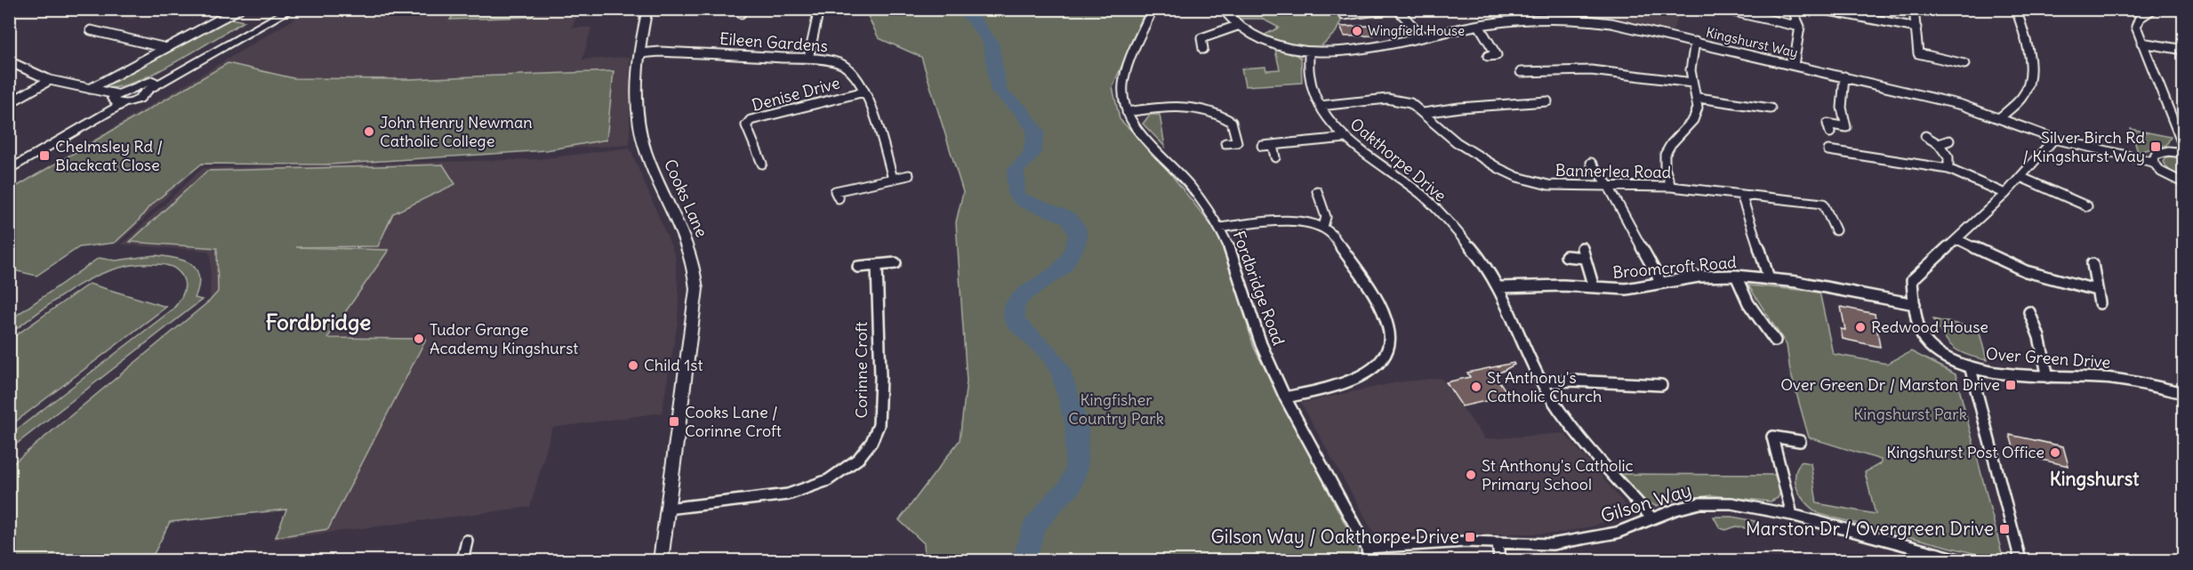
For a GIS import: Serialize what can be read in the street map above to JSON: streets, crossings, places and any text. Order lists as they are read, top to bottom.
{
  "streets": {
    "street": [
      "Eileen Gardens",
      "Kingshurst Way",
      "Denise Drive",
      "Oakthorpe Drive",
      "Bannerlea Road",
      "Cooks Lane",
      "Broomcroft Road",
      "Fordbridge Road",
      "Over Green Drive",
      "Corinne Croft",
      "Gilson Way"
    ]
  },
  "crossings": [
    ["Eileen Gardens", "Denise Drive"],
    ["Eileen Gardens", "Cooks Lane"],
    ["Kingshurst Way", "Oakthorpe Drive"],
    ["Kingshurst Way", "Over Green Drive"],
    ["Oakthorpe Drive", "Bannerlea Road"],
    ["Oakthorpe Drive", "Broomcroft Road"],
    ["Oakthorpe Drive", "Gilson Way"],
    ["Cooks Lane", "Corinne Croft"],
    ["Broomcroft Road", "Over Green Drive"],
    ["Fordbridge Road", "Gilson Way"]
  ],
  "districts": ["Fordbridge", "Kingshurst"],
  "parks": ["Kingfisher Country Park", "Kingshurst Park"],
  "places": {
    "other": [
      "Wingfield House",
      "John Henry Newman Catholic College",
      "Redwood House",
      "Tudor Grange Academy Kingshurst",
      "Child 1st",
      "St Anthony's Catholic Church",
      "Kingshurst Post Office",
      "St Anthony's Catholic Primary School"
    ],
    "transit": [
      "Silver Birch Rd / Kingshurst Way",
      "Chelmsley Rd / Blackcat Close",
      "Over Green Dr / Marston Drive",
      "Cooks Lane / Corinne Croft",
      "Marston Dr / Overgreen Drive",
      "Gilson Way / Oakthorpe Drive"
    ]
  }
}
